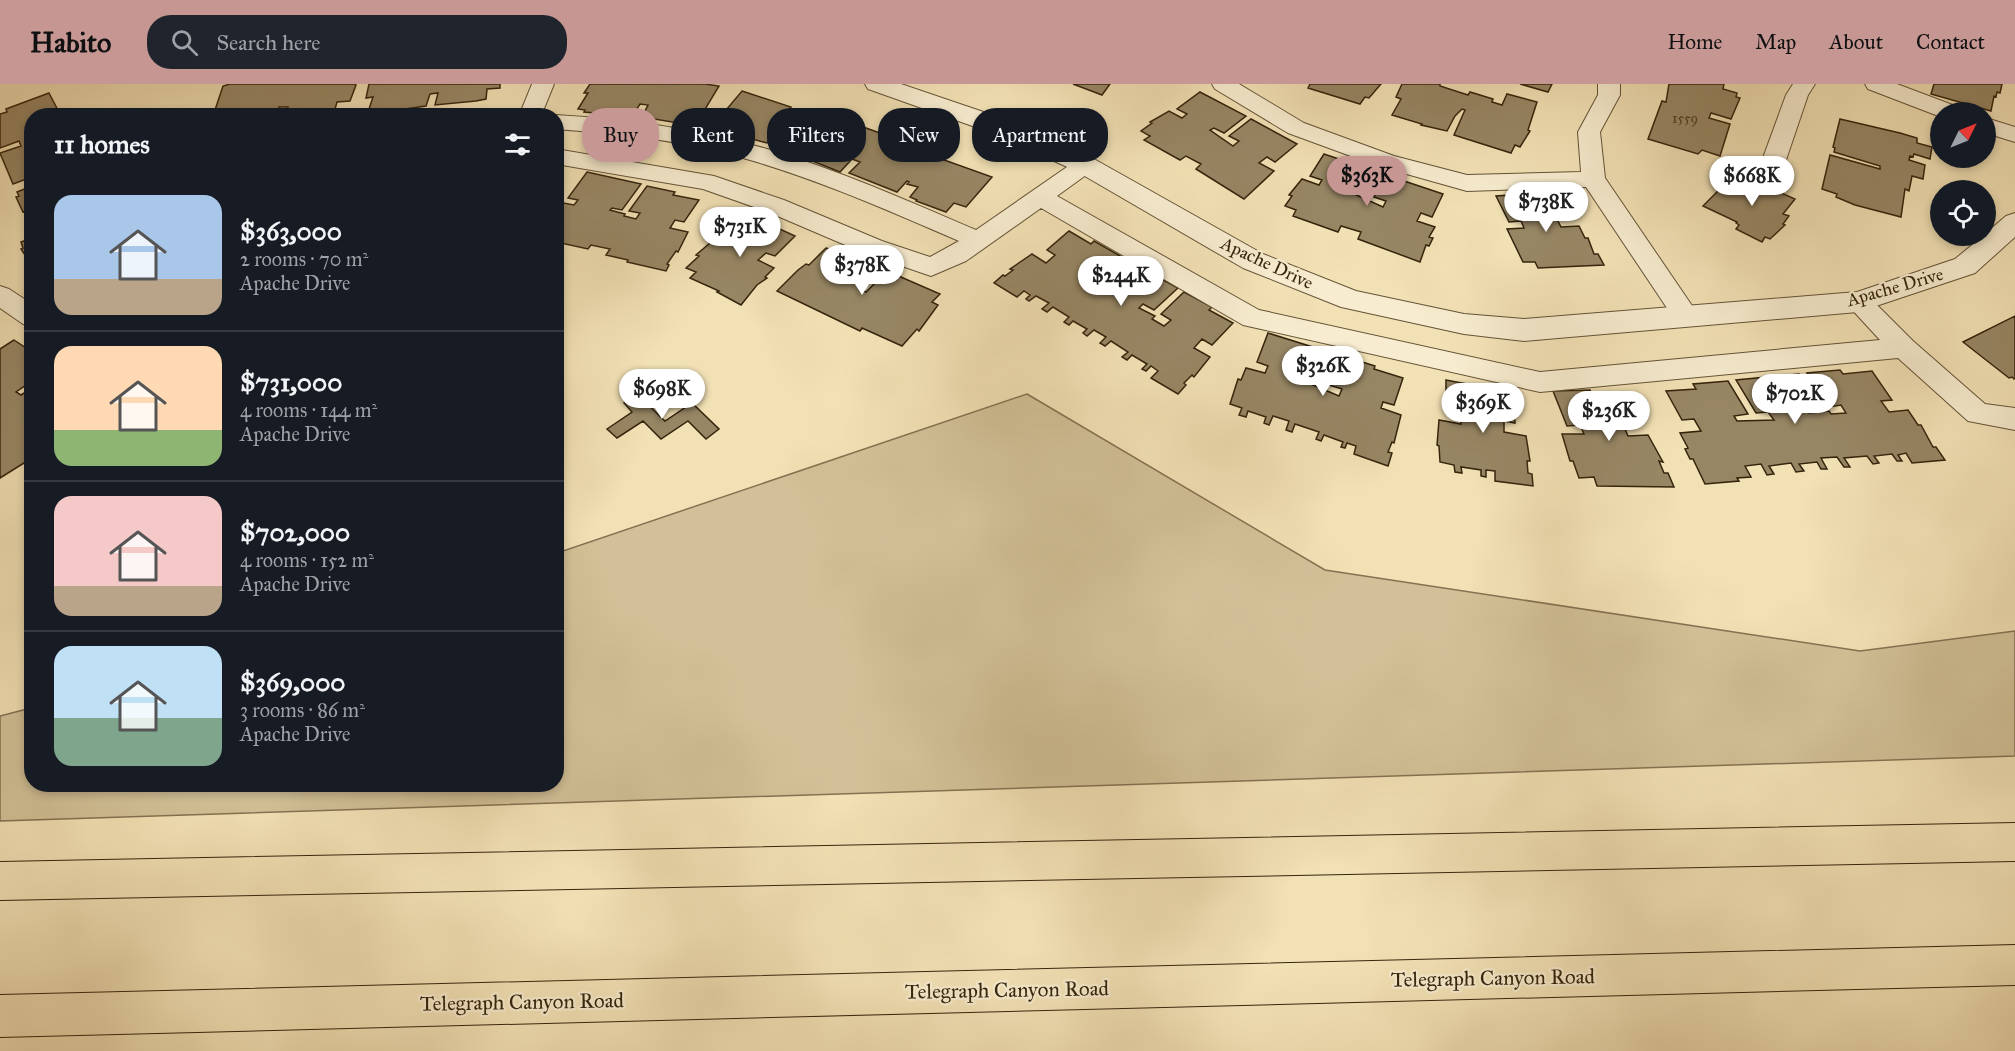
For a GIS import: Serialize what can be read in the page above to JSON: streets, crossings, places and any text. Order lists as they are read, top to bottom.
{
  "streets": {
    "main road": ["Telegraph Canyon Road"],
    "street": ["Apache Drive"]
  },
  "house_numbers": ["1559"],
  "north": "top right",
  "page": {
    "header": "Habito",
    "search": "Search here",
    "nav": [
      "Home",
      "Map",
      "About",
      "Contact"
    ],
    "chip": [
      "Buy",
      "Rent",
      "Filters",
      "New",
      "Apartment"
    ],
    "heading": "11 homes",
    "price": [
      "$363K",
      "$668K",
      "$738K",
      "$731K",
      "$378K",
      "$244K",
      "$326K",
      "$698K",
      "$702K",
      "$369K",
      "$236K"
    ],
    "list": [
      {
        "name": "$363,000",
        "note": "2 rooms · 70 m² · Apache Drive"
      },
      {
        "name": "$731,000",
        "note": "4 rooms · 144 m² · Apache Drive"
      },
      {
        "name": "$702,000",
        "note": "4 rooms · 152 m² · Apache Drive"
      },
      {
        "name": "$369,000",
        "note": "3 rooms · 86 m² · Apache Drive"
      }
    ]
  }
}
